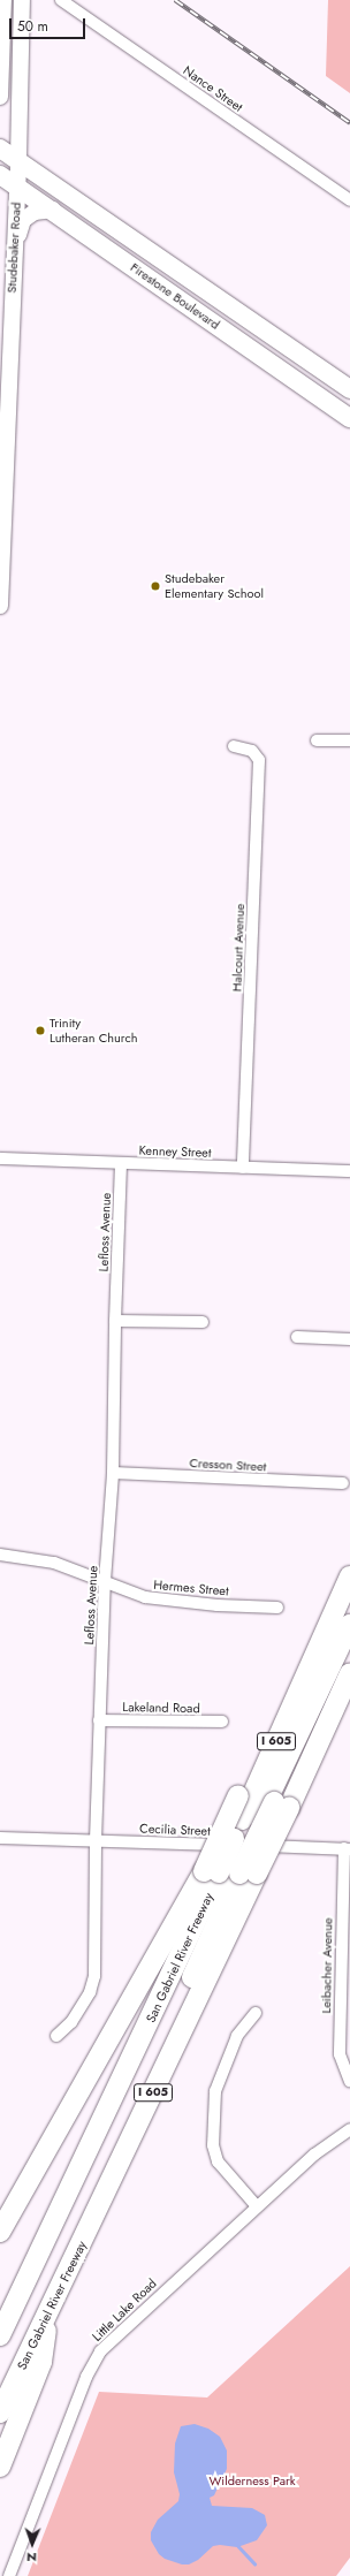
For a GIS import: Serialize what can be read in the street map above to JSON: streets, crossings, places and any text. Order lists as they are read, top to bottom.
{
  "streets": {
    "highway": ["I 605", "San Gabriel River Freeway"],
    "main road": ["Studebaker Road", "Firestone Boulevard"],
    "street": [
      "Nance Street",
      "Halcourt Avenue",
      "Kenney Street",
      "Lefloss Avenue",
      "Cresson Street",
      "Hermes Street",
      "Lakeland Road",
      "Cecilia Street",
      "Leibacher Avenue",
      "Little Lake Road"
    ]
  },
  "crossings": [
    ["Studebaker Road", "Firestone Boulevard"],
    ["Halcourt Avenue", "Kenney Street"],
    ["Kenney Street", "Lefloss Avenue"],
    ["Lefloss Avenue", "Cresson Street"],
    ["Lefloss Avenue", "Hermes Street"],
    ["Lefloss Avenue", "Lakeland Road"],
    ["Lefloss Avenue", "Cecilia Street"],
    ["Cecilia Street", "Leibacher Avenue"]
  ],
  "parks": ["Wilderness Park"],
  "places": ["Studebaker Elementary School", "Trinity Lutheran Church"],
  "scale_bar": "50 m",
  "north": "bottom"
}
